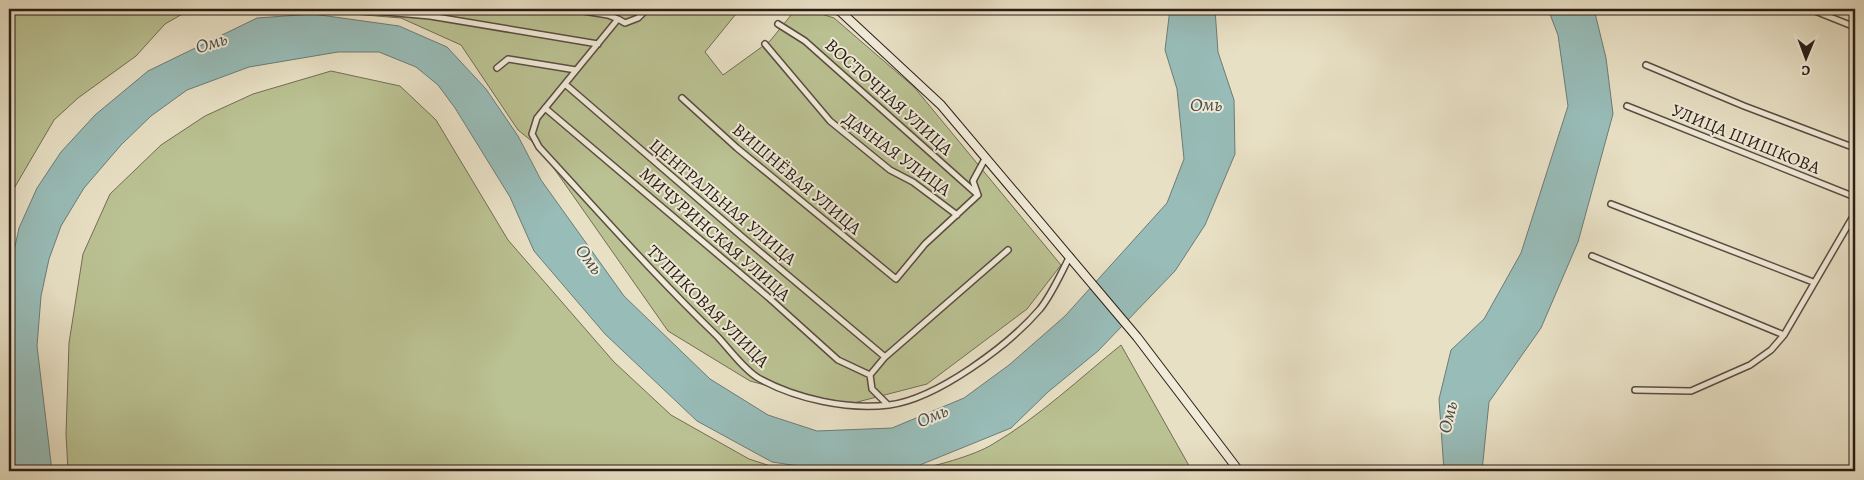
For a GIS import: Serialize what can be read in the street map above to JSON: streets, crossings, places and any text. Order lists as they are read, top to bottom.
{
  "streets": {
    "street": [
      "ВОСТОЧНАЯ УЛИЦА",
      "УЛИЦА ШИШКОВА",
      "ДАЧНАЯ УЛИЦА",
      "ВИШНЁВАЯ УЛИЦА",
      "ЦЕНТРАЛЬНАЯ УЛИЦА",
      "МИЧУРИНСКАЯ УЛИЦА",
      "ТУПИКОВАЯ УЛИЦА"
    ]
  },
  "crossings": [
    ["ДАЧНАЯ УЛИЦА", "ВИШНЁВАЯ УЛИЦА"],
    ["МИЧУРИНСКАЯ УЛИЦА", "ТУПИКОВАЯ УЛИЦА"]
  ],
  "water": ["Омь"],
  "north": "bottom"
}
